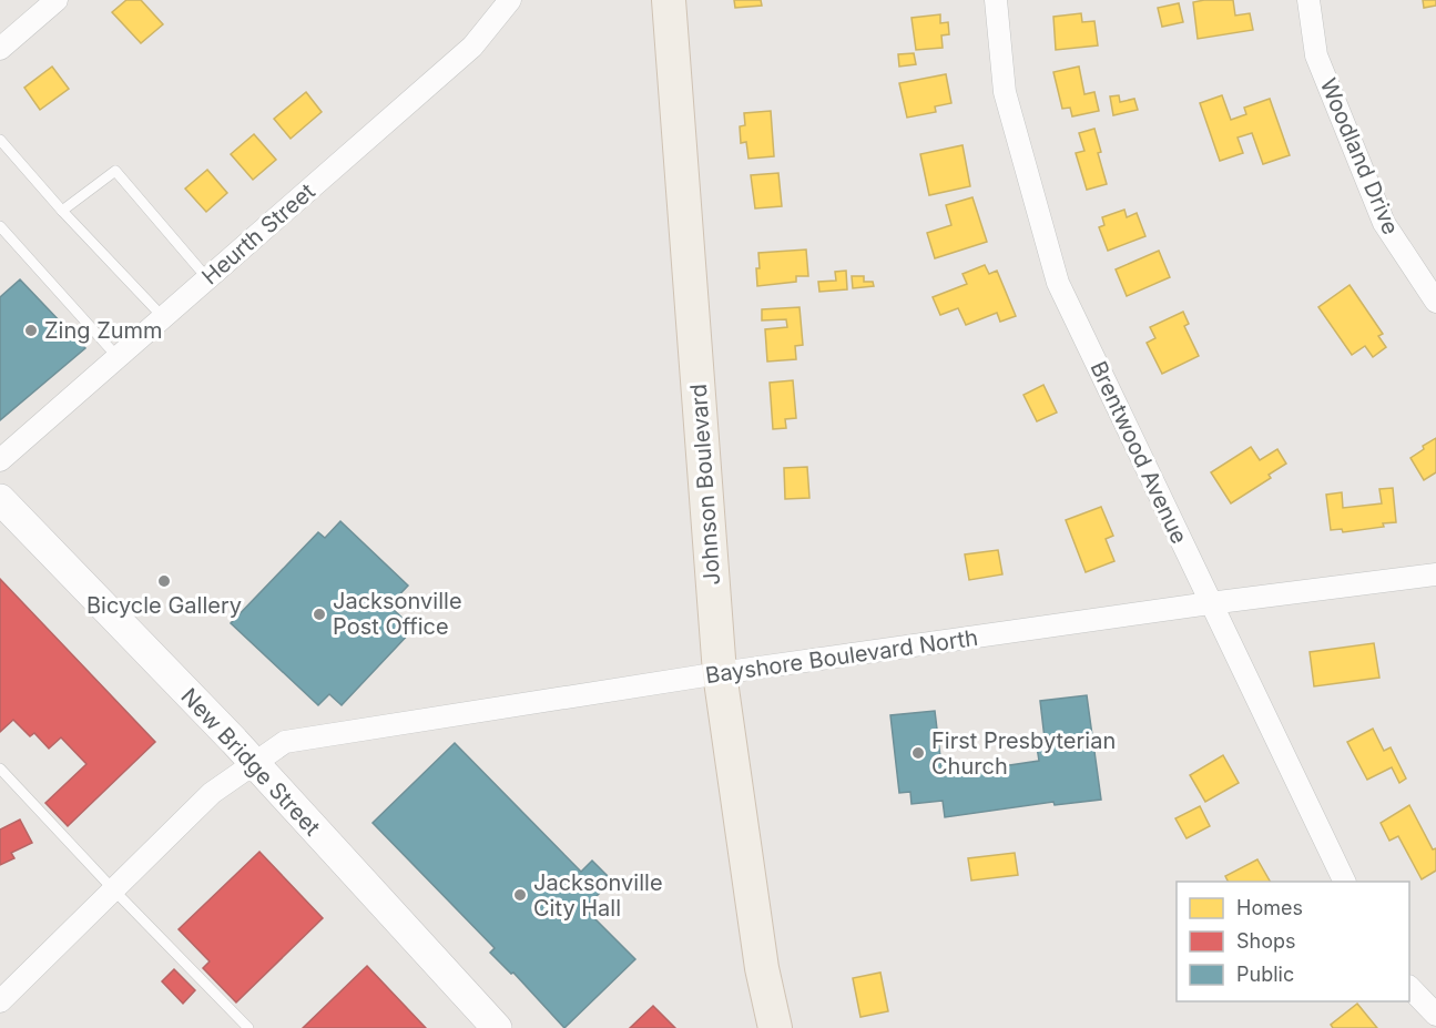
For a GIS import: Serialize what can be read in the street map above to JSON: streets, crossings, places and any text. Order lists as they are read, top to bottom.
{
  "streets": {
    "main road": ["Johnson Boulevard", "New Bridge Street"],
    "street": [
      "Woodland Drive",
      "Heurth Street",
      "Brentwood Avenue",
      "Bayshore Boulevard North"
    ]
  },
  "crossings": [
    ["Brentwood Avenue", "Bayshore Boulevard North"],
    ["Johnson Boulevard", "Bayshore Boulevard North"],
    ["Bayshore Boulevard North", "New Bridge Street"]
  ],
  "places": [
    "Zing Zumm",
    "Bicycle Gallery",
    "Jacksonville Post Office",
    "First Presbyterian Church",
    "Jacksonville City Hall"
  ],
  "legend": ["Homes", "Shops", "Public"]
}
